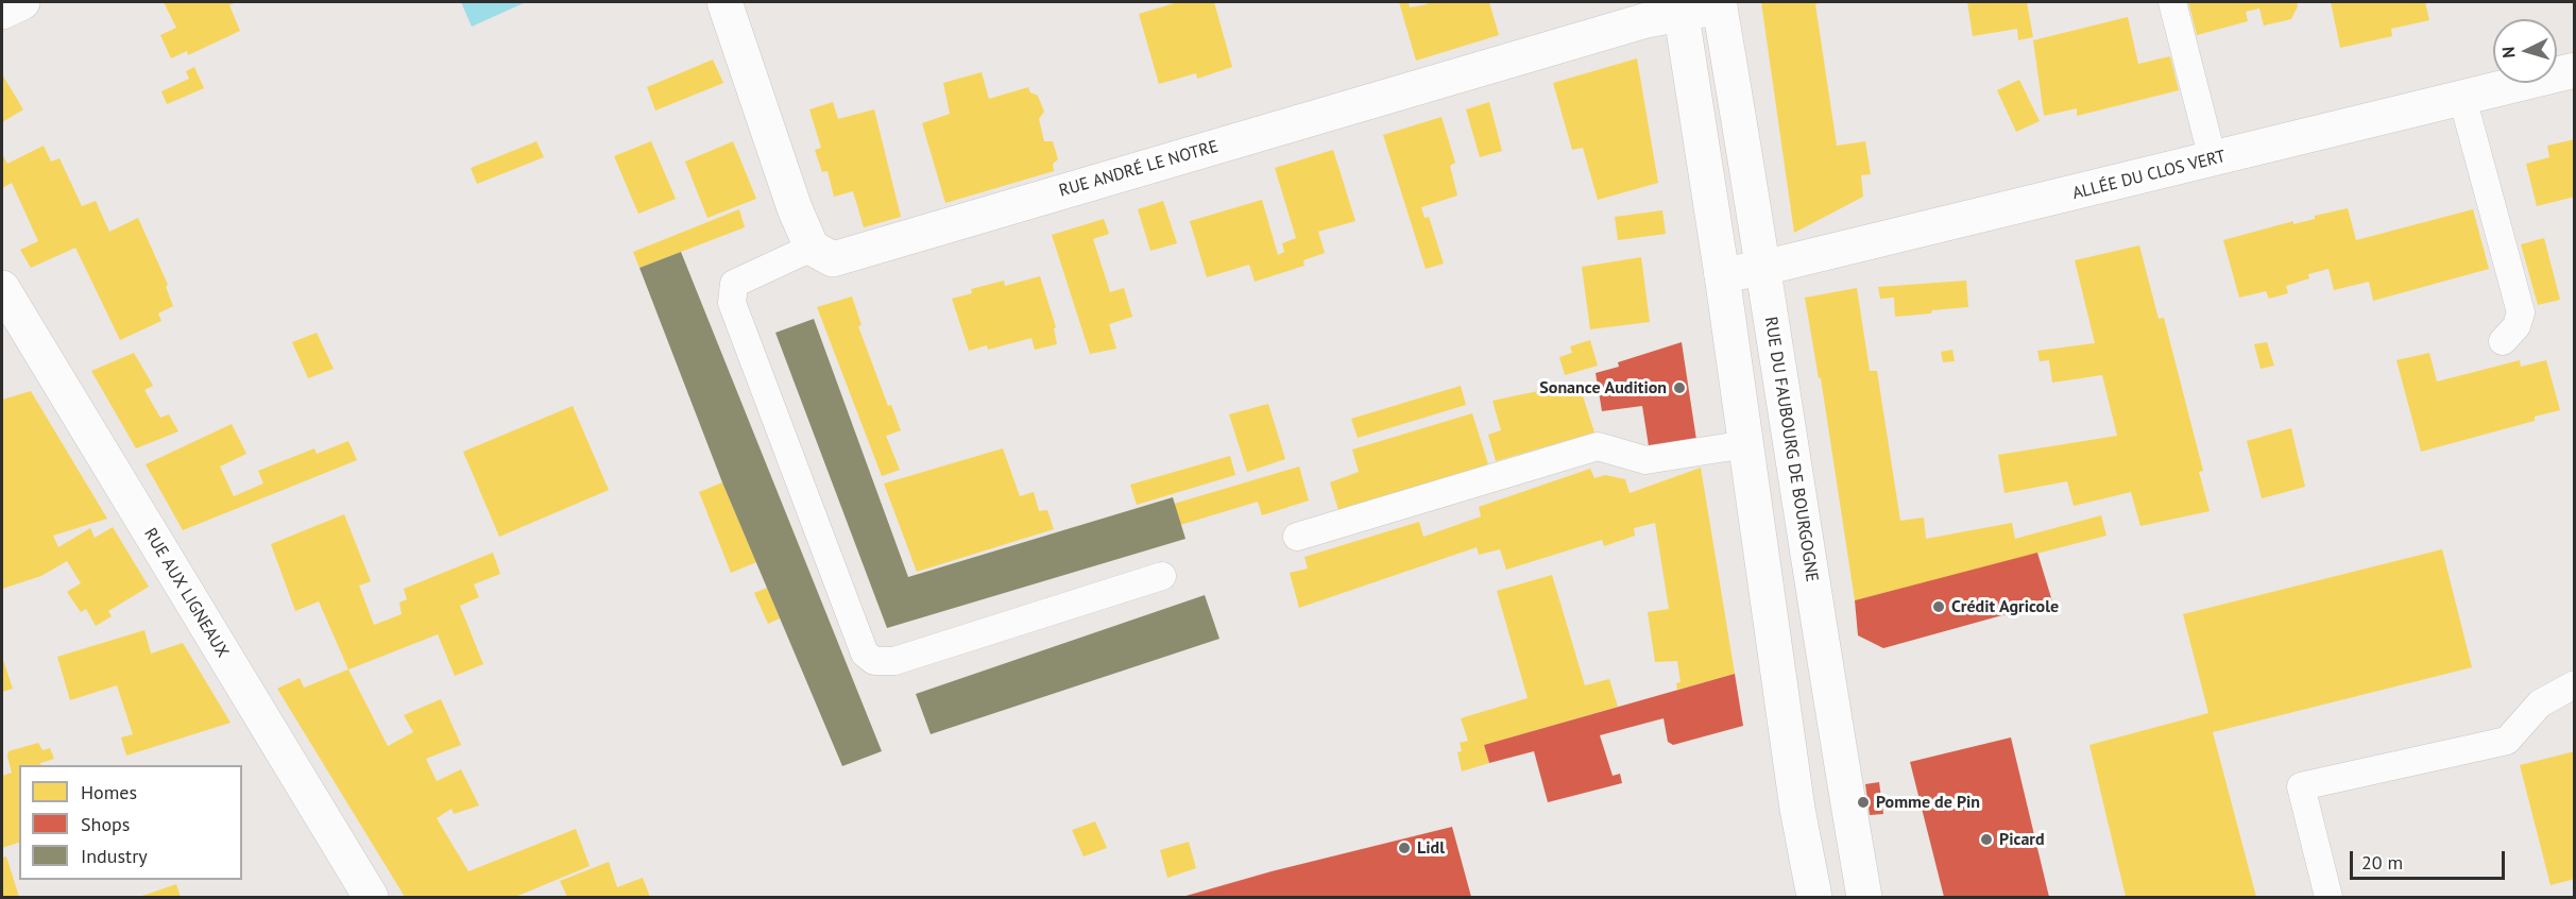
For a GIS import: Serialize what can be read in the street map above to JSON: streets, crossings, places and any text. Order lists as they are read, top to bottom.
{
  "streets": {
    "street": [
      "RUE ANDRÉ LE NOTRE",
      "ALLÉE DU CLOS VERT",
      "RUE DU FAUBOURG DE BOURGOGNE",
      "RUE AUX LIGNEAUX"
    ]
  },
  "crossings": [
    ["RUE ANDRÉ LE NOTRE", "RUE DU FAUBOURG DE BOURGOGNE"],
    ["ALLÉE DU CLOS VERT", "RUE DU FAUBOURG DE BOURGOGNE"]
  ],
  "places": [
    "Sonance Audition",
    "Crédit Agricole",
    "Pomme de Pin",
    "Picard",
    "Lidl"
  ],
  "legend": ["Homes", "Shops", "Industry"],
  "scale_bar": "20 m",
  "north": "left"
}
